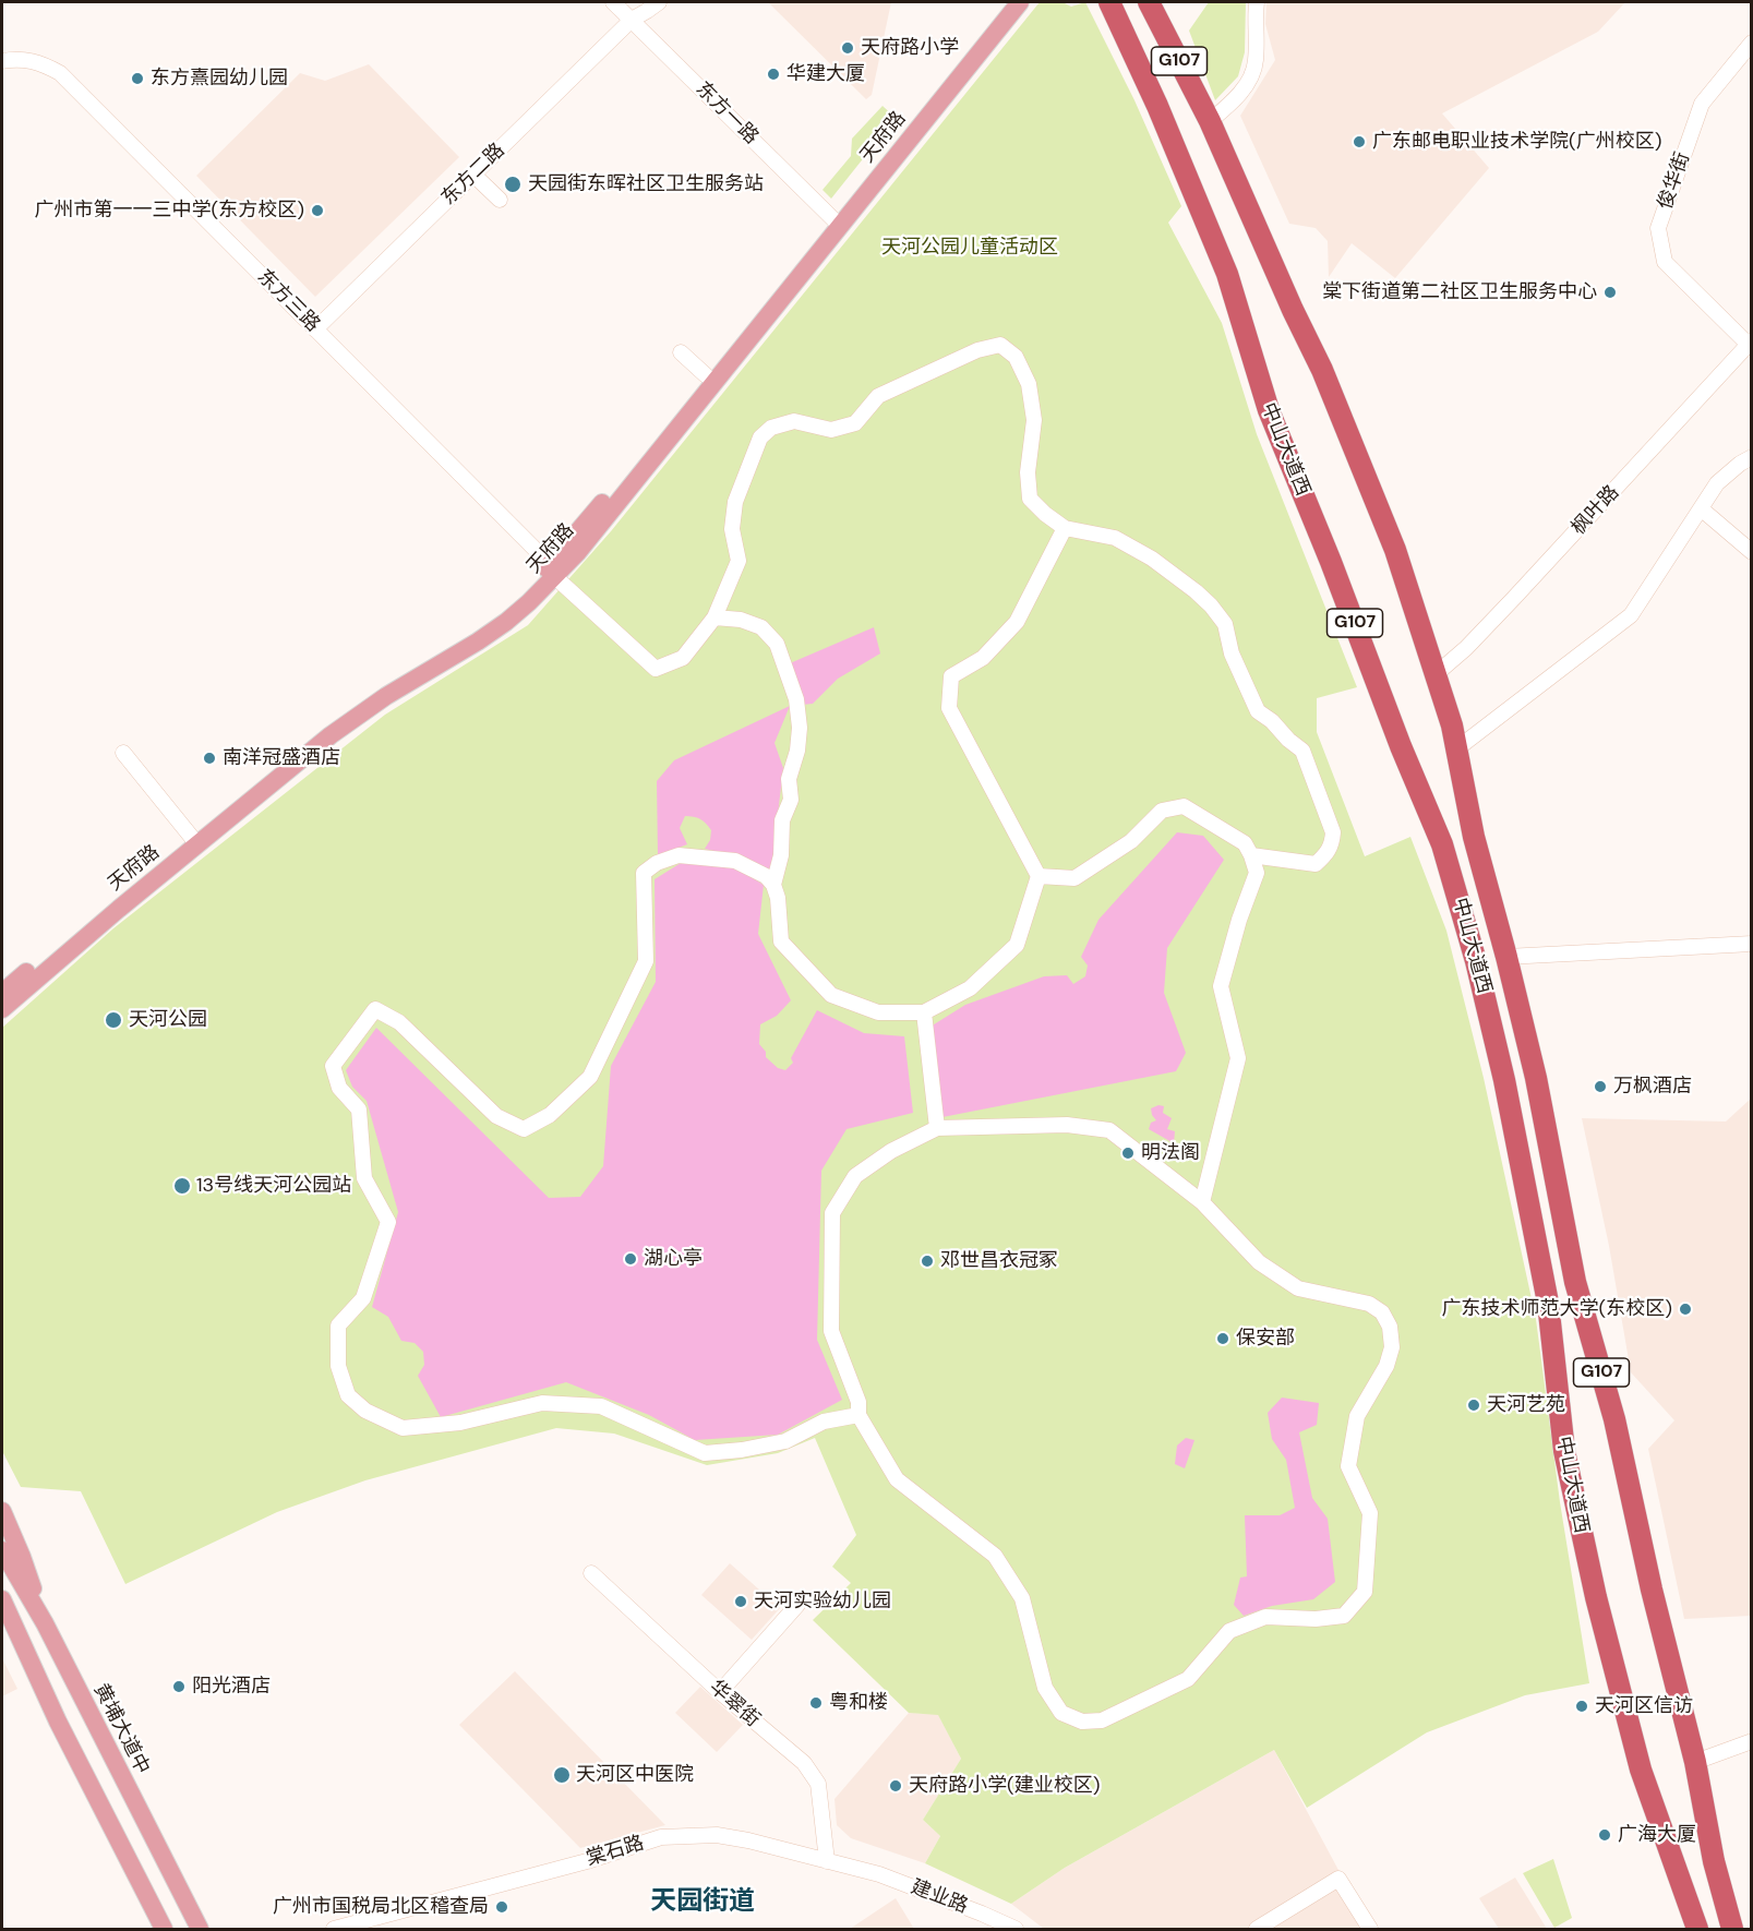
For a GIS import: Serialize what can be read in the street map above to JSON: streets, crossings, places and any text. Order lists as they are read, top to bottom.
{
  "streets": {
    "highway": ["G107", "中山大道西"],
    "main road": ["天府路", "黄埔大道中"],
    "street": [
      "东方一路",
      "东方二路",
      "俊华街",
      "东方三路",
      "枫叶路",
      "华翠街",
      "棠石路",
      "建业路"
    ]
  },
  "crossings": [
    ["东方一路", "天府路"],
    ["东方一路", "东方二路"],
    ["天府路", "东方三路"],
    ["东方二路", "东方三路"],
    ["俊华街", "枫叶路"],
    ["中山大道西", "枫叶路"],
    ["华翠街", "棠石路"],
    ["棠石路", "建业路"]
  ],
  "districts": ["天园街道"],
  "parks": ["天河公园儿童活动区"],
  "places": [
    "天府路小学",
    "华建大厦",
    "东方熹园幼儿园",
    "广东邮电职业技术学院(广州校区)",
    "天园街东晖社区卫生服务站",
    "广州市第一一三中学(东方校区)",
    "棠下街道第二社区卫生服务中心",
    "南洋冠盛酒店",
    "天河公园",
    "万枫酒店",
    "明法阁",
    "13号线天河公园站",
    "湖心亭",
    "邓世昌衣冠冢",
    "广东技术师范大学(东校区)",
    "保安部",
    "天河艺苑",
    "天河实验幼儿园",
    "阳光酒店",
    "粤和楼",
    "天河区信访",
    "天河区中医院",
    "天府路小学(建业校区)",
    "广海大厦",
    "广州市国税局北区稽查局"
  ]
}
